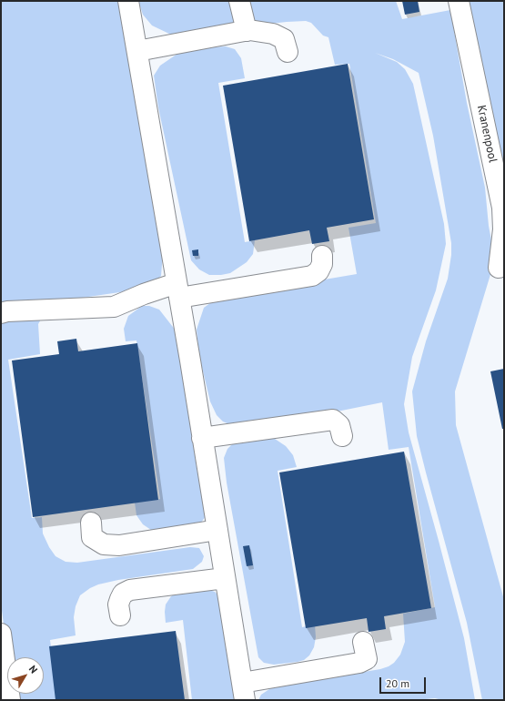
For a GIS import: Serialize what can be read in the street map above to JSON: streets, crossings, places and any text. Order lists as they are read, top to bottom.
{
  "streets": {
    "street": ["Kranenpool"]
  },
  "scale_bar": "20 m",
  "north": "top right"
}
